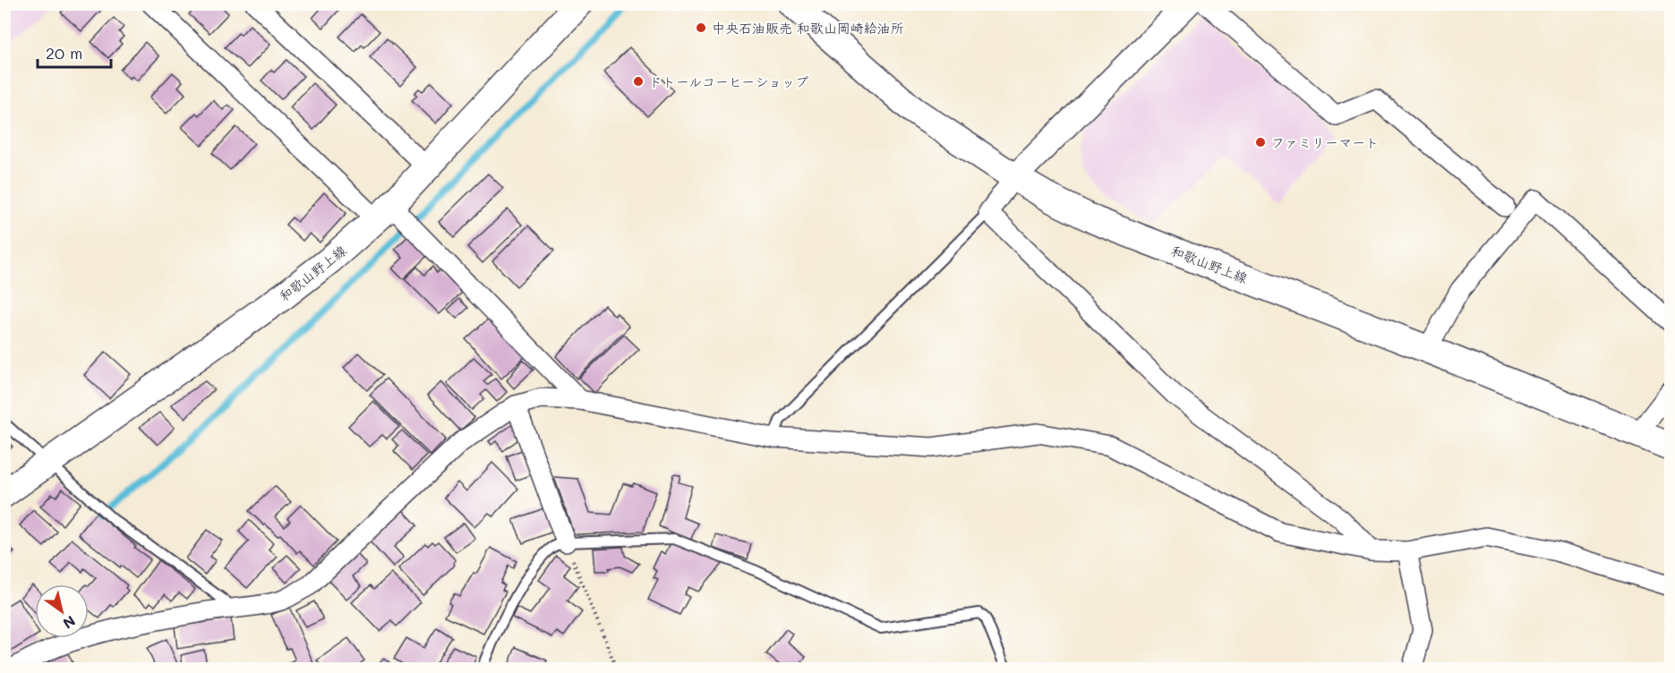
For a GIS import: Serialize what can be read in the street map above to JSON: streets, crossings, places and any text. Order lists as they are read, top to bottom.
{
  "streets": {
    "main road": ["和歌山野上線"]
  },
  "places": ["中央石油販売 和歌山岡崎給油所", "ドトールコーヒーショップ", "ファミリーマート"],
  "scale_bar": "20 m",
  "north": "bottom right"
}
